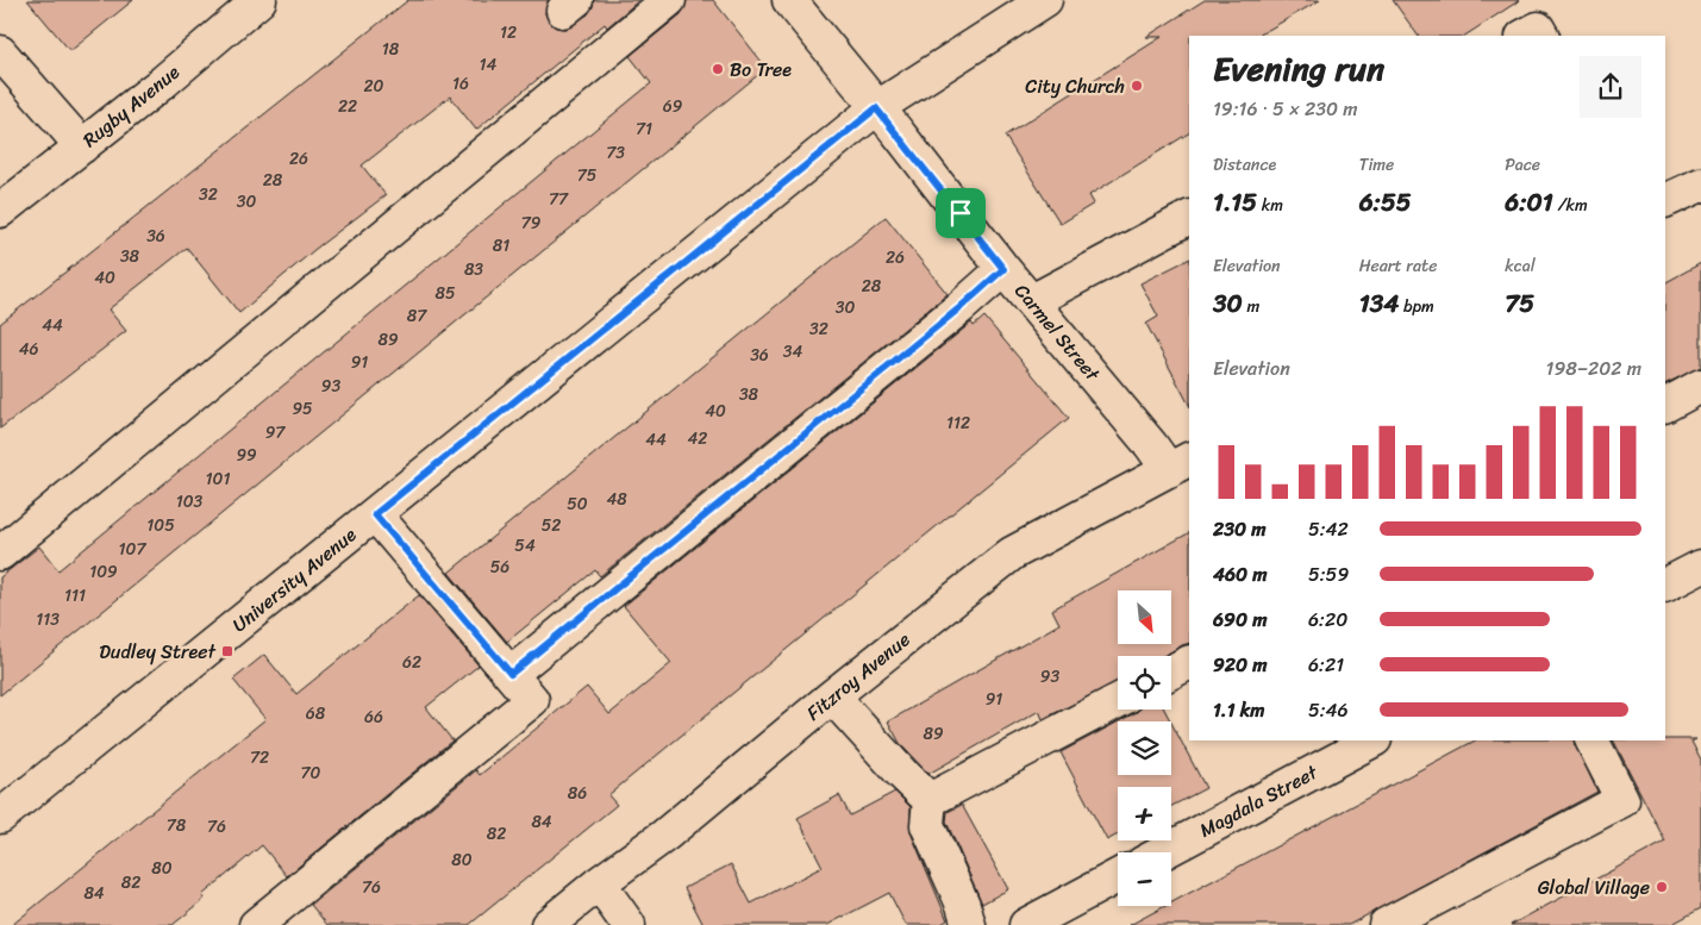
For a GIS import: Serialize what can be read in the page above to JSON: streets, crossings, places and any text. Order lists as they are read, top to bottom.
{
  "streets": {
    "street": [
      "Rugby Avenue",
      "Carmel Street",
      "University Avenue",
      "Fitzroy Avenue",
      "Magdala Street"
    ]
  },
  "crossings": [
    ["Carmel Street", "University Avenue"],
    ["Carmel Street", "Fitzroy Avenue"]
  ],
  "places": {
    "other": ["Bo Tree", "City Church", "Global Village"],
    "transit": ["Dudley Street"]
  },
  "house_numbers": [
    "12",
    "18",
    "14",
    "16",
    "20",
    "22",
    "69",
    "71",
    "73",
    "26",
    "75",
    "28",
    "32",
    "77",
    "30",
    "79",
    "36",
    "81",
    "38",
    "26",
    "83",
    "40",
    "28",
    "85",
    "30",
    "87",
    "44",
    "32",
    "89",
    "46",
    "34",
    "36",
    "91",
    "93",
    "38",
    "95",
    "40",
    "112",
    "97",
    "42",
    "44",
    "99",
    "101",
    "48",
    "103",
    "50",
    "105",
    "52",
    "54",
    "107",
    "56",
    "109",
    "111",
    "113",
    "62",
    "93",
    "91",
    "68",
    "66",
    "89",
    "72",
    "70",
    "86",
    "84",
    "78",
    "76",
    "82",
    "80",
    "80",
    "82",
    "76",
    "84"
  ],
  "north": "bottom right",
  "page": {
    "heading": ["Evening run", "19:16 · 5 × 230 m"],
    "stats": [
      ["Distance", "1.15 km"],
      ["Time", "6:55"],
      ["Pace", "6:01 /km"],
      ["Elevation", "30 m"],
      ["Heart rate", "134 bpm"],
      ["kcal", "75"]
    ],
    "chart": ["Elevation", "198–202 m"],
    "list": [
      {
        "name": "230 m",
        "note": "5:42"
      },
      {
        "name": "460 m",
        "note": "5:59"
      },
      {
        "name": "690 m",
        "note": "6:20"
      },
      {
        "name": "920 m",
        "note": "6:21"
      },
      {
        "name": "1.1 km",
        "note": "5:46"
      }
    ],
    "map_buttons": ["+", "−"]
  }
}
